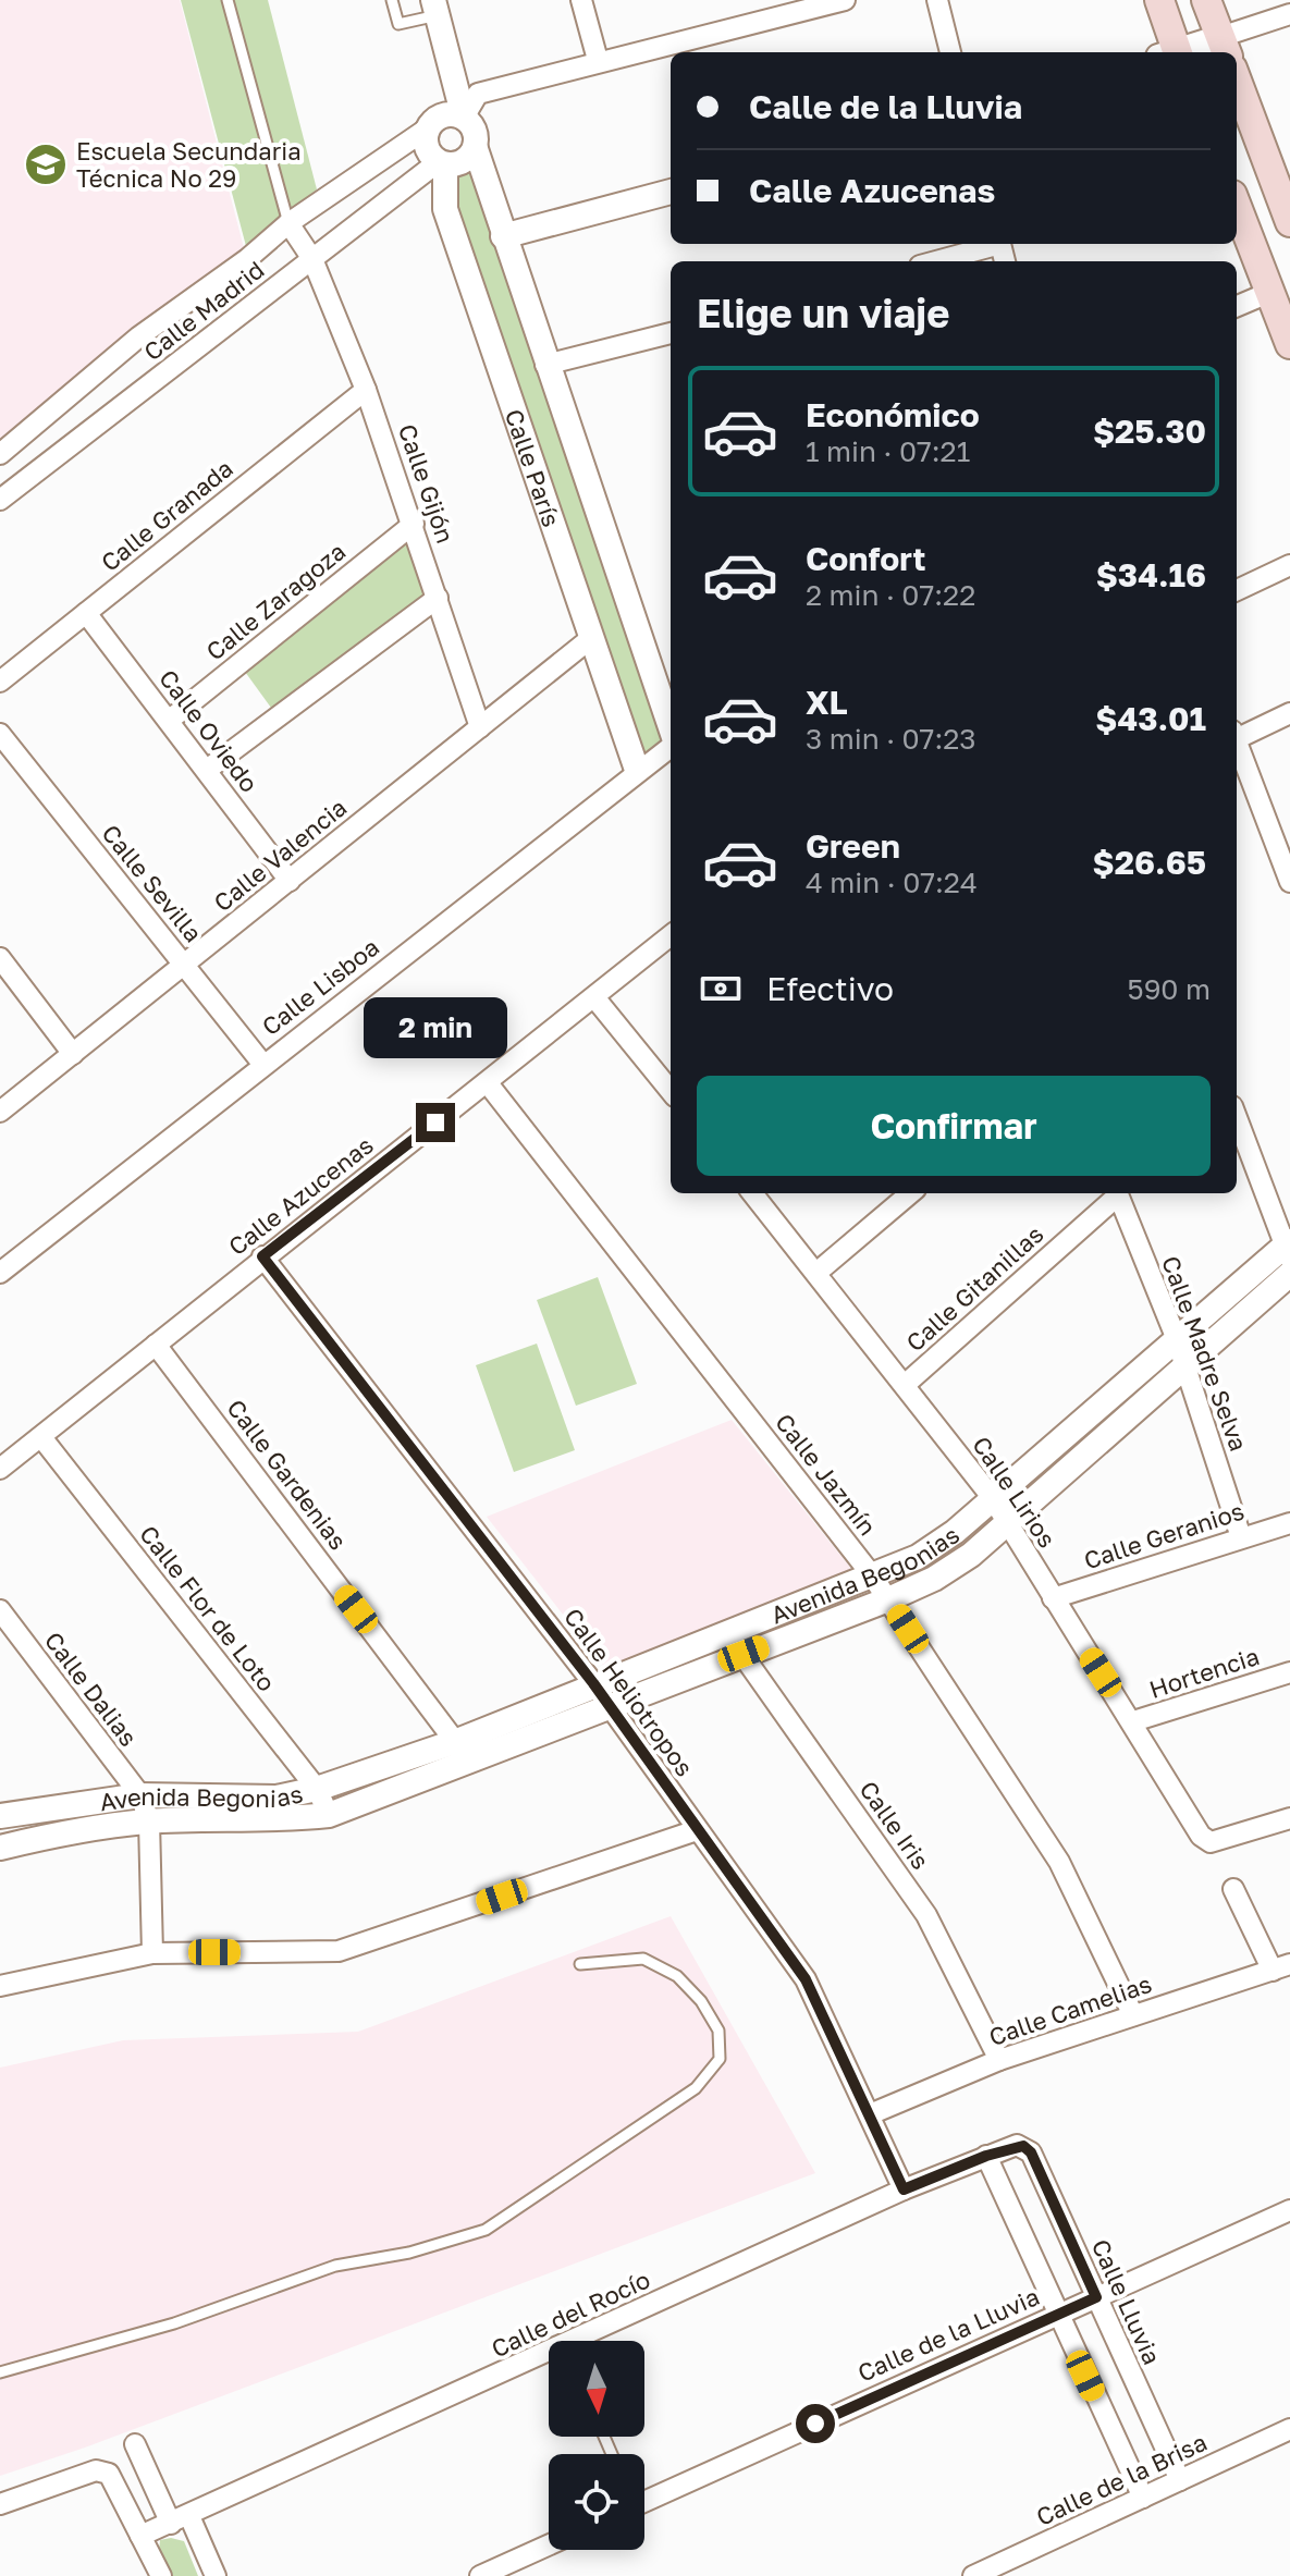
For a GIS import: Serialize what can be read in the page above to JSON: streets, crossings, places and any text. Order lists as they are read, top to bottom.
{
  "streets": {
    "street": [
      "Calle Madrid",
      "Calle París",
      "Calle Gijón",
      "Calle Granada",
      "Calle Zaragoza",
      "Calle Oviedo",
      "Calle Valencia",
      "Calle Sevilla",
      "Calle Lisboa",
      "Calle Azucenas",
      "Calle Gitanillas",
      "Calle Madre Selva",
      "Calle Gardenias",
      "Calle Jazmín",
      "Calle Lirios",
      "Calle Geranios",
      "Avenida Begonias",
      "Calle Flor de Loto",
      "Hortencia",
      "Calle Dalias",
      "Calle Heliotropos",
      "Calle Iris",
      "Calle Camelias",
      "Calle Lluvia",
      "Calle del Rocío",
      "Calle de la Lluvia",
      "Calle de la Brisa"
    ]
  },
  "crossings": [
    ["Calle Madrid", "Calle París"],
    ["Calle Madrid", "Calle Gijón"],
    ["Calle París", "Calle Valencia"],
    ["Calle París", "Calle Lisboa"],
    ["Calle Gijón", "Calle Granada"],
    ["Calle Gijón", "Calle Zaragoza"],
    ["Calle Gijón", "Calle Valencia"],
    ["Calle Granada", "Calle Oviedo"],
    ["Calle Zaragoza", "Calle Oviedo"],
    ["Calle Oviedo", "Calle Valencia"],
    ["Calle Valencia", "Calle Sevilla"],
    ["Calle Sevilla", "Calle Lisboa"],
    ["Calle Azucenas", "Calle Gardenias"],
    ["Calle Azucenas", "Calle Jazmín"],
    ["Calle Azucenas", "Calle Flor de Loto"],
    ["Calle Azucenas", "Calle Heliotropos"],
    ["Calle Gitanillas", "Calle Lirios"],
    ["Calle Madre Selva", "Calle Geranios"],
    ["Calle Madre Selva", "Avenida Begonias"],
    ["Calle Gardenias", "Avenida Begonias"],
    ["Calle Jazmín", "Avenida Begonias"],
    ["Calle Jazmín", "Calle Camelias"],
    ["Calle Lirios", "Calle Geranios"],
    ["Calle Lirios", "Avenida Begonias"],
    ["Calle Lirios", "Hortencia"],
    ["Avenida Begonias", "Calle Flor de Loto"],
    ["Avenida Begonias", "Calle Dalias"],
    ["Avenida Begonias", "Calle Heliotropos"],
    ["Avenida Begonias", "Calle Iris"],
    ["Calle Heliotropos", "Calle Camelias"],
    ["Calle Heliotropos", "Calle del Rocío"],
    ["Calle Iris", "Calle Camelias"],
    ["Calle Lluvia", "Calle del Rocío"],
    ["Calle Lluvia", "Calle de la Lluvia"],
    ["Calle Lluvia", "Calle de la Brisa"]
  ],
  "places": {
    "school or university": ["Escuela Secundaria Técnica No 29"]
  },
  "north": "bottom",
  "page": {
    "banner": ["Calle de la Lluvia", "Calle Azucenas"],
    "heading": "Elige un viaje",
    "list": [
      {
        "name": "Económico",
        "note": "1 min · 07:21",
        "value": "$25.30"
      },
      {
        "name": "Confort",
        "note": "2 min · 07:22",
        "value": "$34.16"
      },
      {
        "name": "XL",
        "note": "3 min · 07:23",
        "value": "$43.01"
      },
      {
        "name": "Green",
        "note": "4 min · 07:24",
        "value": "$26.65"
      }
    ],
    "pay": ["Efectivo", "590 m"],
    "bubble": "2 min",
    "buttons": "Confirmar"
  }
}
